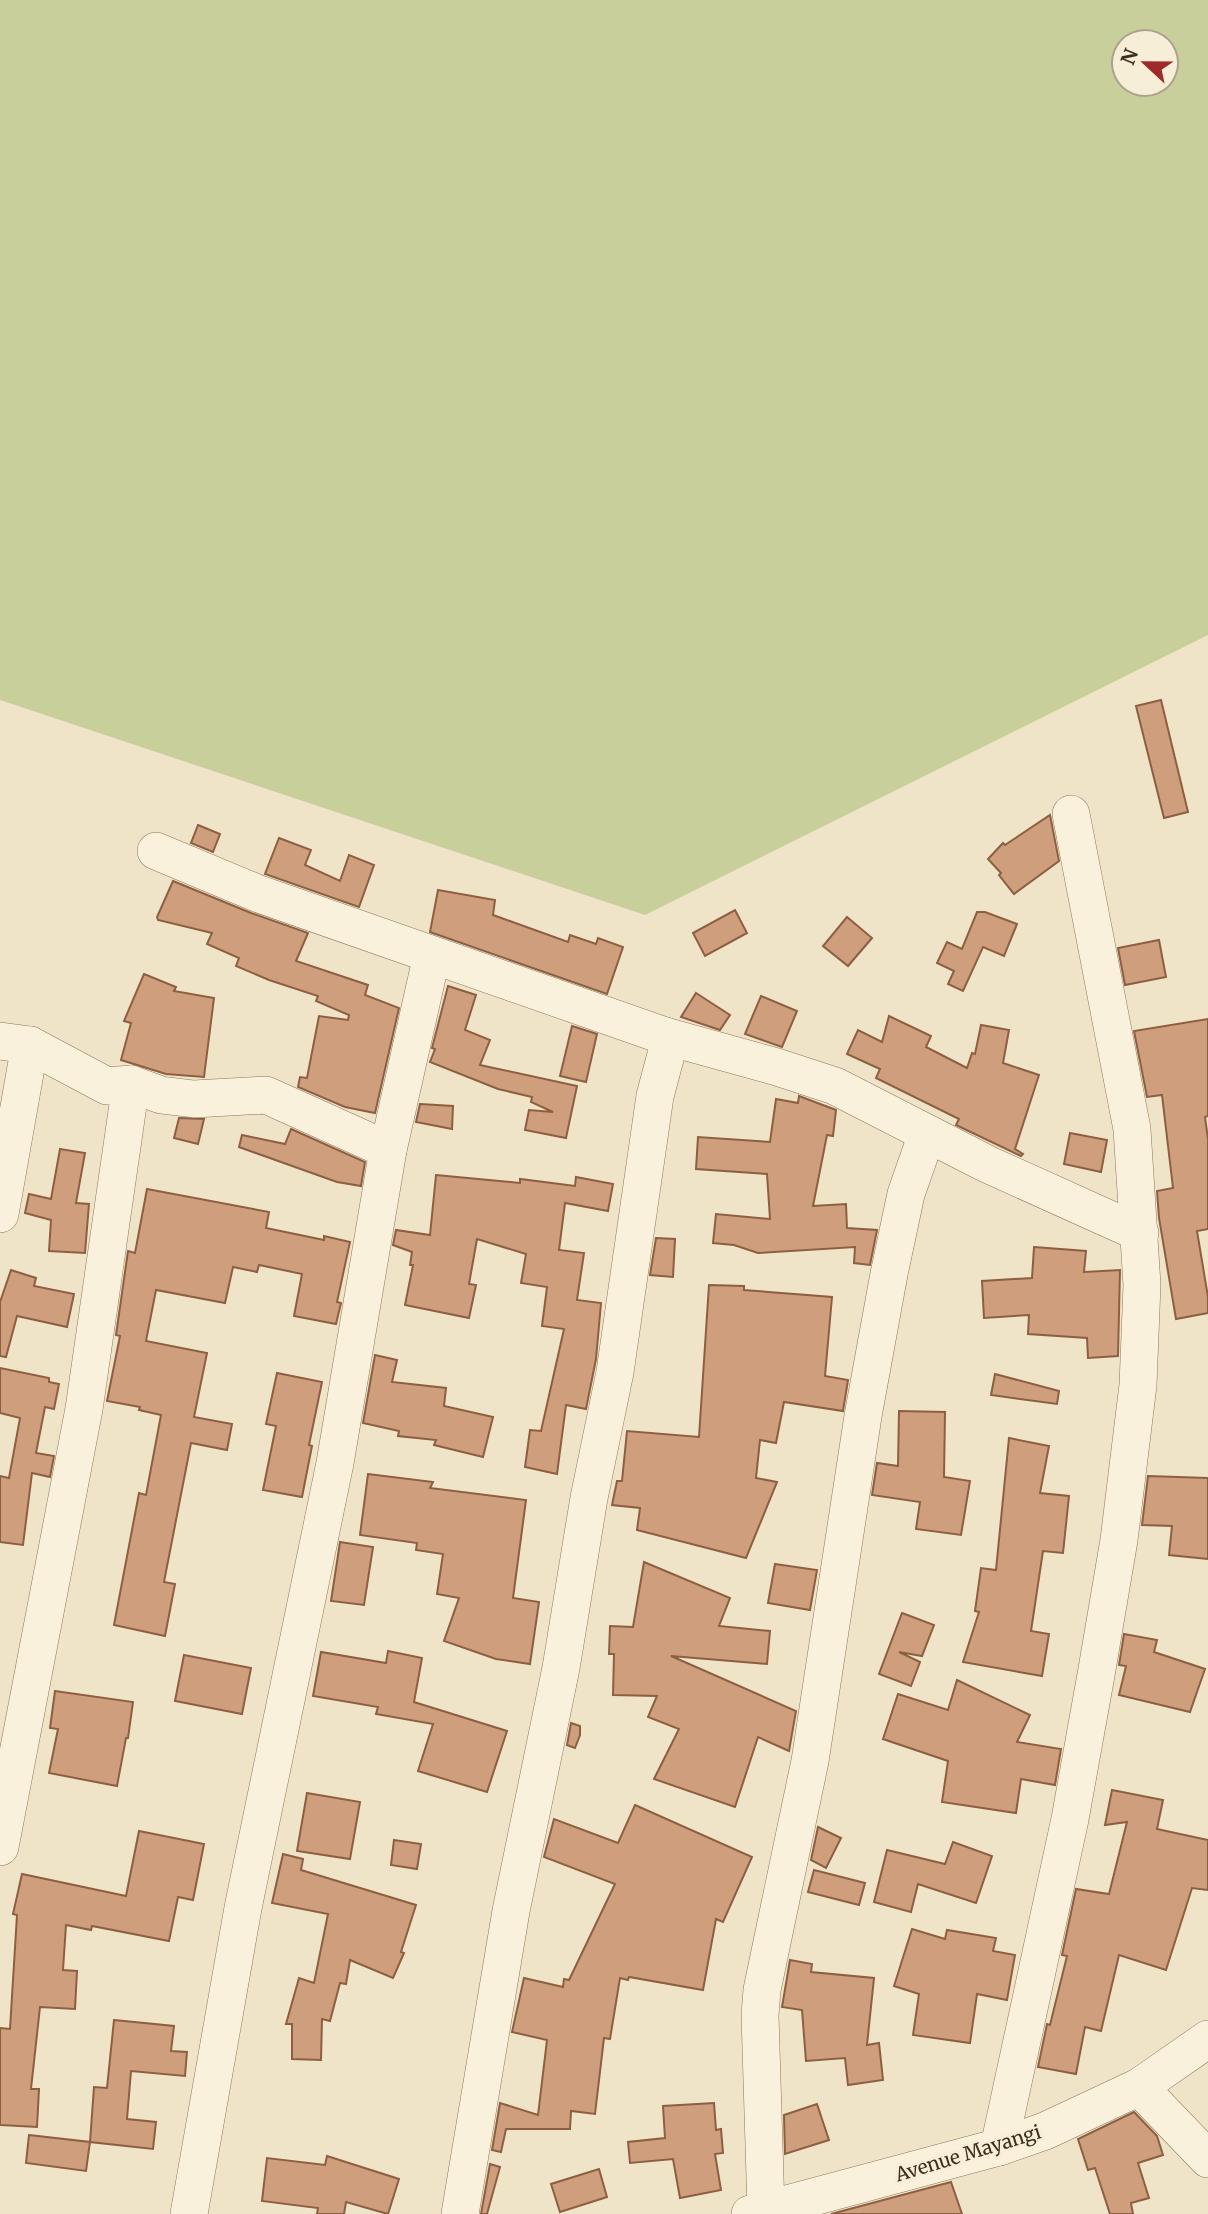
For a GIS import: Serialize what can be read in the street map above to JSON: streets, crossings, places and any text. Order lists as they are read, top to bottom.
{
  "streets": {
    "street": ["Avenue Mayangi"]
  },
  "north": "left"
}
